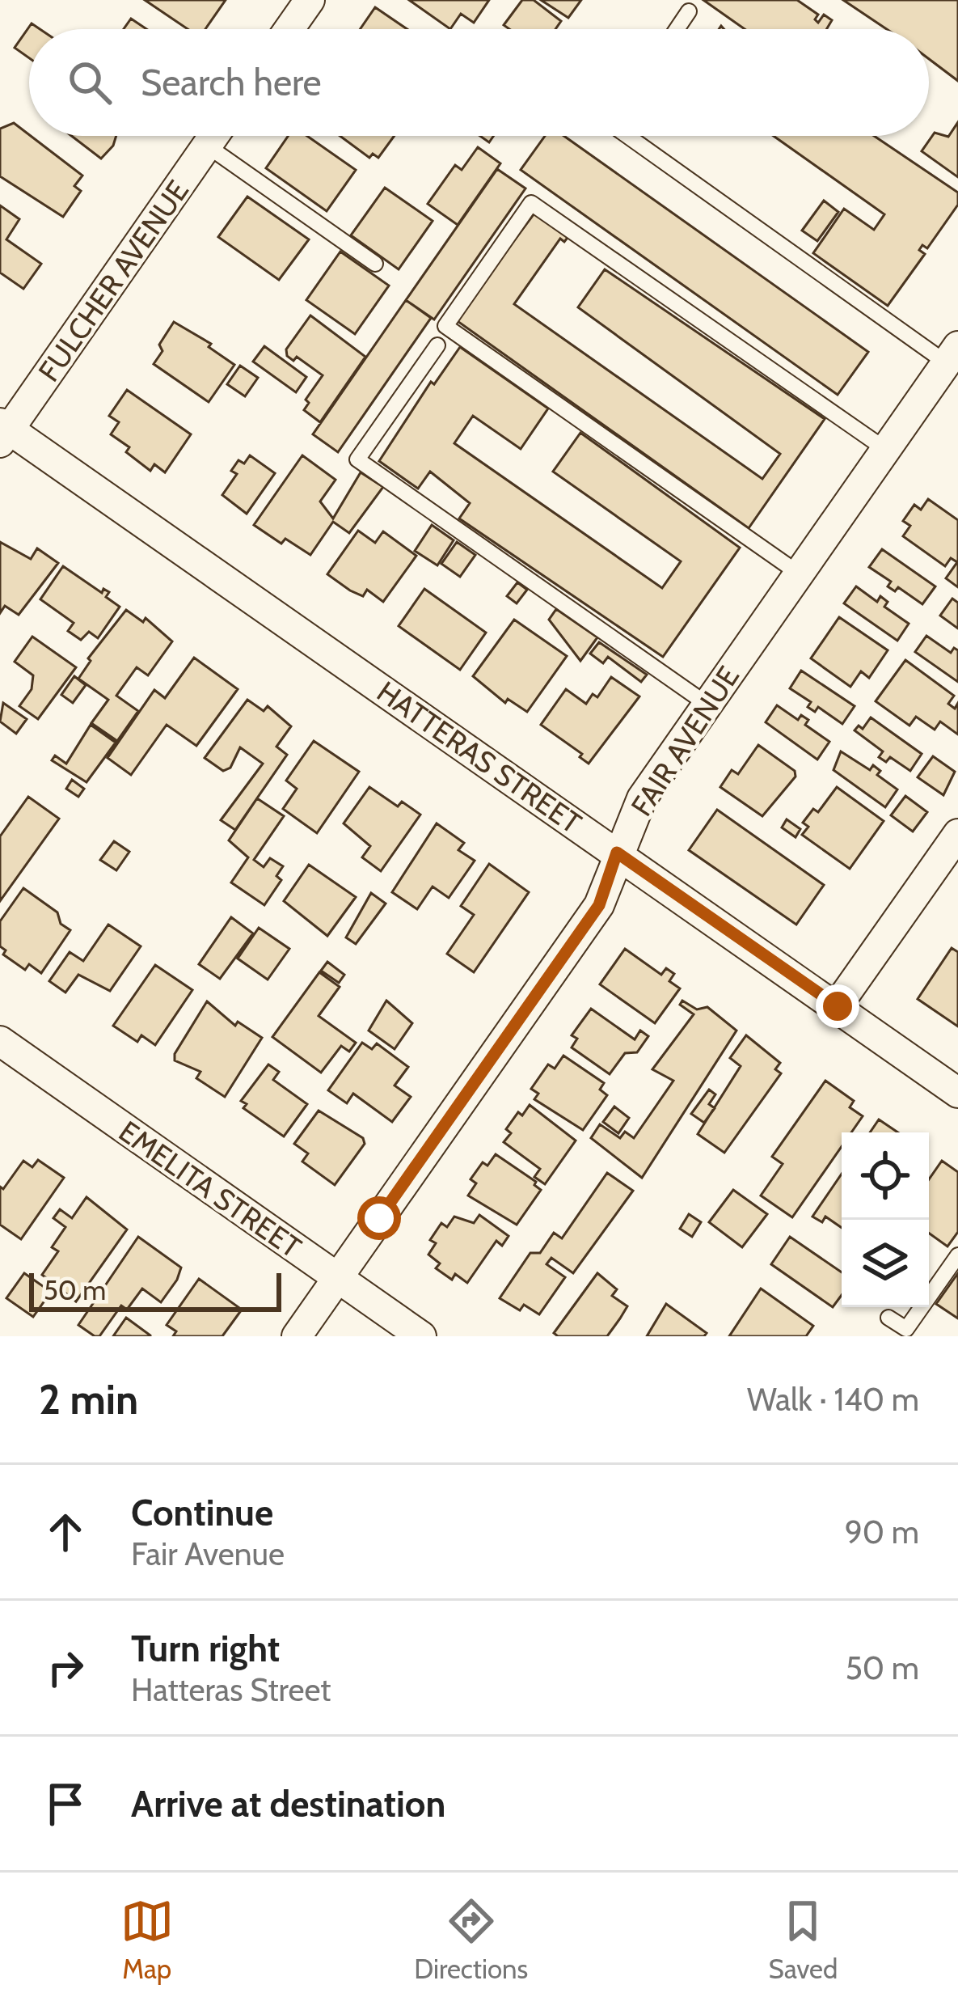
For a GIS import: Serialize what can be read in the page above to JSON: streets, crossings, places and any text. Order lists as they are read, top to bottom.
{
  "streets": {
    "street": [
      "FULCHER AVENUE",
      "FAIR AVENUE",
      "HATTERAS STREET",
      "EMELITA STREET"
    ]
  },
  "crossings": [
    ["FULCHER AVENUE", "HATTERAS STREET"],
    ["FAIR AVENUE", "HATTERAS STREET"],
    ["FAIR AVENUE", "EMELITA STREET"]
  ],
  "scale_bar": "50 m",
  "page": {
    "search": "Search here",
    "scale": "50 m",
    "heading": ["2 min", "Walk · 140 m"],
    "list": [
      ["Continue", "Fair Avenue", "90 m"],
      ["Turn right", "Hatteras Street", "50 m"],
      "Arrive at destination"
    ],
    "nav": ["Map", "Directions", "Saved"]
  }
}
